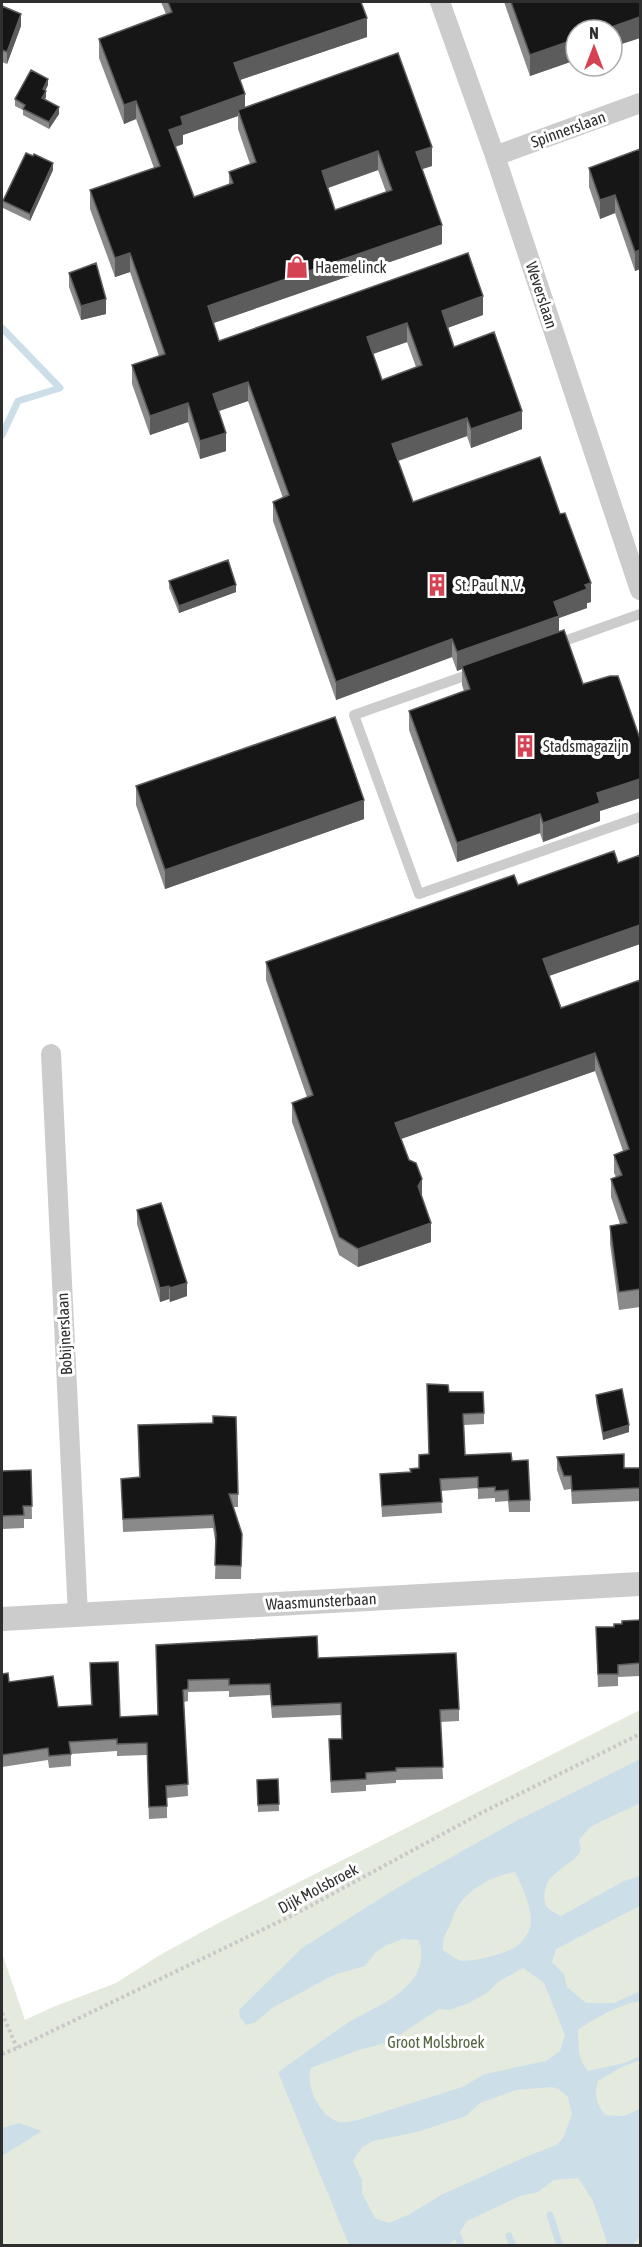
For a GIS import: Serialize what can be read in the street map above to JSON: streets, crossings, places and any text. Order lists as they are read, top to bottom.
{
  "streets": {
    "street": [
      "Spinnerslaan",
      "Weverslaan",
      "Bobijnerslaan",
      "Waasmunsterbaan"
    ],
    "path": ["Dijk Molsbroek"]
  },
  "crossings": [
    ["Spinnerslaan", "Weverslaan"],
    ["Bobijnerslaan", "Waasmunsterbaan"]
  ],
  "parks": ["Groot Molsbroek"],
  "places": {
    "shop": ["Haemelinck"],
    "building": ["St. Paul N.V.", "Stadsmagazijn"]
  },
  "north": "top"
}
